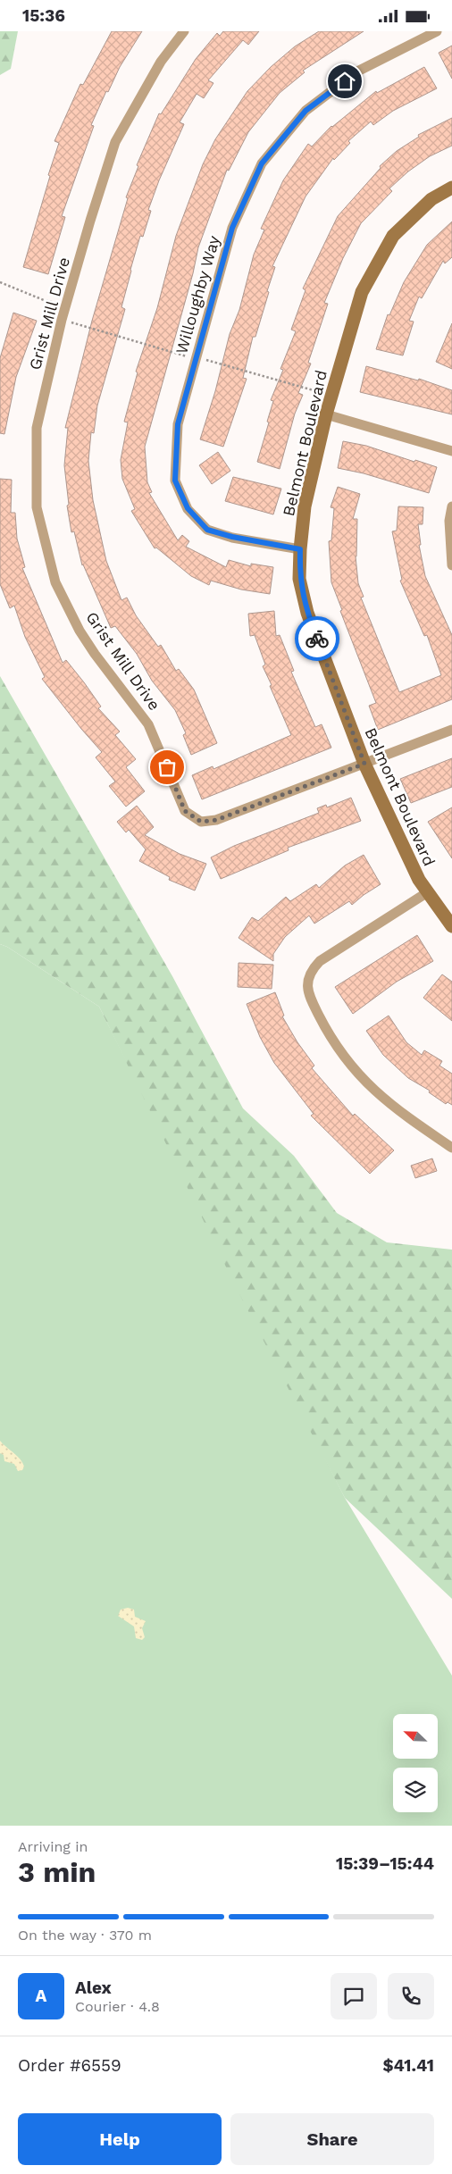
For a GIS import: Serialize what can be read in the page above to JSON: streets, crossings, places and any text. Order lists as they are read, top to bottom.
{
  "streets": {
    "street": ["Willoughby Way", "Grist Mill Drive", "Belmont Boulevard"]
  },
  "crossings": [
    ["Willoughby Way", "Belmont Boulevard"],
    ["Grist Mill Drive", "Belmont Boulevard"]
  ],
  "north": "top left",
  "page": {
    "status": "15:36",
    "heading": ["3 min", "Arriving in", "15:39–15:44"],
    "panel": [
      "Alex",
      "Courier · 4.8",
      "Order #6559",
      "$41.41"
    ],
    "bar": "On the way · 370 m",
    "round": "A",
    "buttons": ["Help", "Share"]
  }
}
